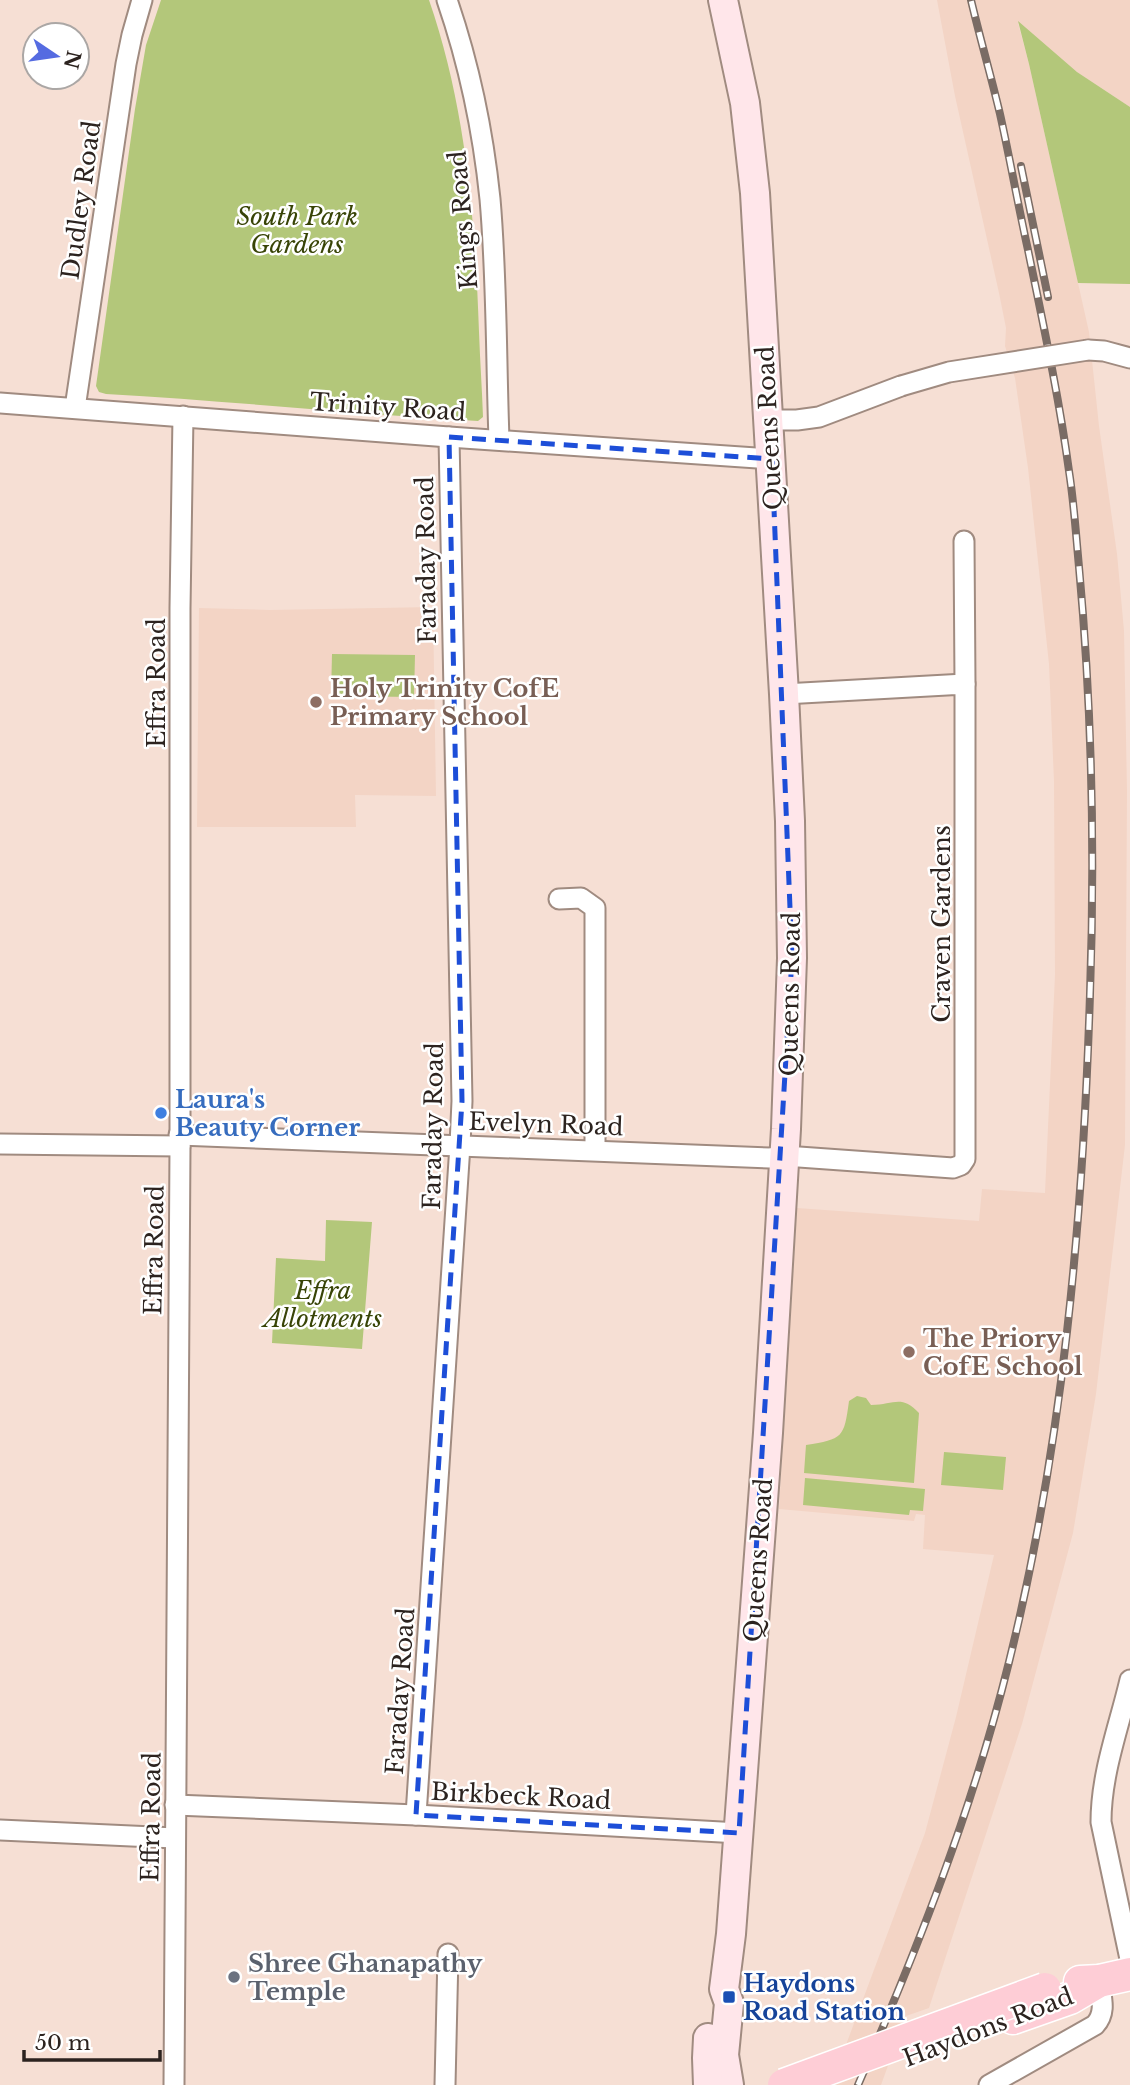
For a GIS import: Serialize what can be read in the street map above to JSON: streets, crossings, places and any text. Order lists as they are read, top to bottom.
{
  "streets": {
    "main road": ["Haydons Road"],
    "street": [
      "Dudley Road",
      "Kings Road",
      "Trinity Road",
      "Queens Road",
      "Faraday Road",
      "Effra Road",
      "Craven Gardens",
      "Evelyn Road",
      "Birkbeck Road"
    ]
  },
  "crossings": [
    ["Dudley Road", "Trinity Road"],
    ["Kings Road", "Trinity Road"],
    ["Trinity Road", "Queens Road"],
    ["Trinity Road", "Faraday Road"],
    ["Trinity Road", "Effra Road"],
    ["Queens Road", "Craven Gardens"],
    ["Queens Road", "Evelyn Road"],
    ["Queens Road", "Birkbeck Road"],
    ["Faraday Road", "Evelyn Road"],
    ["Faraday Road", "Birkbeck Road"],
    ["Effra Road", "Evelyn Road"],
    ["Effra Road", "Birkbeck Road"],
    ["Craven Gardens", "Evelyn Road"]
  ],
  "parks": ["South Park Gardens", "Effra Allotments"],
  "places": {
    "other": [
      "Holy Trinity CofE Primary School",
      "Laura's Beauty Corner",
      "The Priory CofE School",
      "Shree Ghanapathy Temple"
    ],
    "transit": ["Haydons Road Station"]
  },
  "scale_bar": "50 m",
  "north": "right"
}
